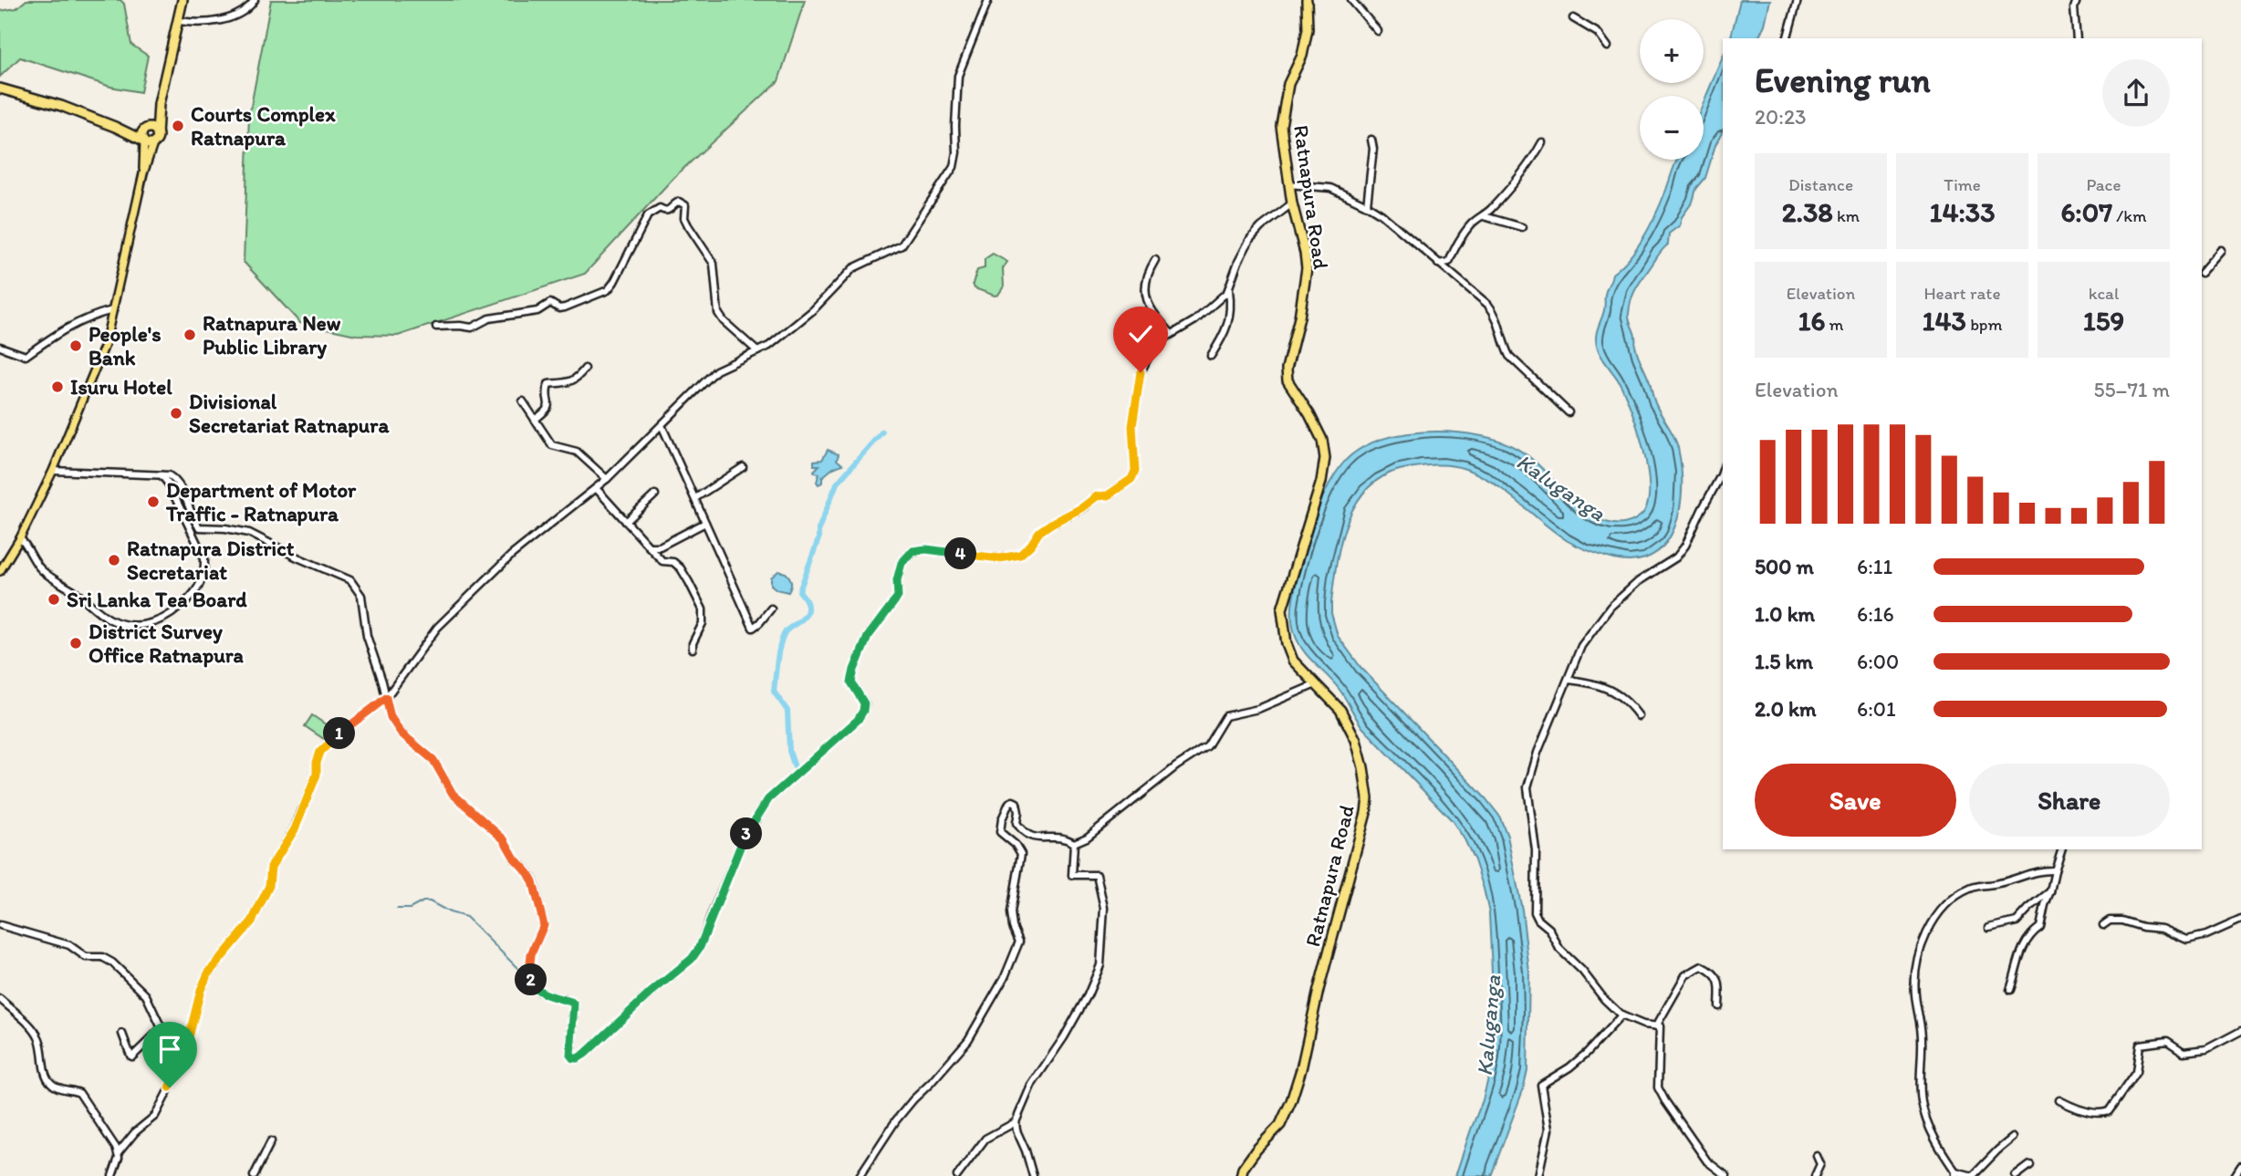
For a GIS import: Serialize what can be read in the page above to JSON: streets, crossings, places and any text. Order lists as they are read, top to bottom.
{
  "streets": {
    "highway": ["Ratnapura Road"]
  },
  "water": ["Kaluganga"],
  "places": [
    "Courts Complex Ratnapura",
    "Ratnapura New Public Library",
    "People's Bank",
    "Isuru Hotel",
    "Divisional Secretariat Ratnapura",
    "Department of Motor Traffic - Ratnapura",
    "Ratnapura District Secretariat",
    "Sri Lanka Tea Board",
    "District Survey Office Ratnapura"
  ],
  "page": {
    "map_buttons": ["+", "−"],
    "heading": ["Evening run", "20:23"],
    "stats": [
      ["Distance", "2.38 km"],
      ["Time", "14:33"],
      ["Pace", "6:07 /km"],
      ["Elevation", "16 m"],
      ["Heart rate", "143 bpm"],
      ["kcal", "159"]
    ],
    "chart": ["Elevation", "55–71 m"],
    "pins": [
      "4",
      "1",
      "3",
      "2"
    ],
    "list": [
      {
        "name": "500 m",
        "note": "6:11"
      },
      {
        "name": "1.0 km",
        "note": "6:16"
      },
      {
        "name": "1.5 km",
        "note": "6:00"
      },
      {
        "name": "2.0 km",
        "note": "6:01"
      }
    ],
    "buttons": ["Save", "Share"]
  }
}
